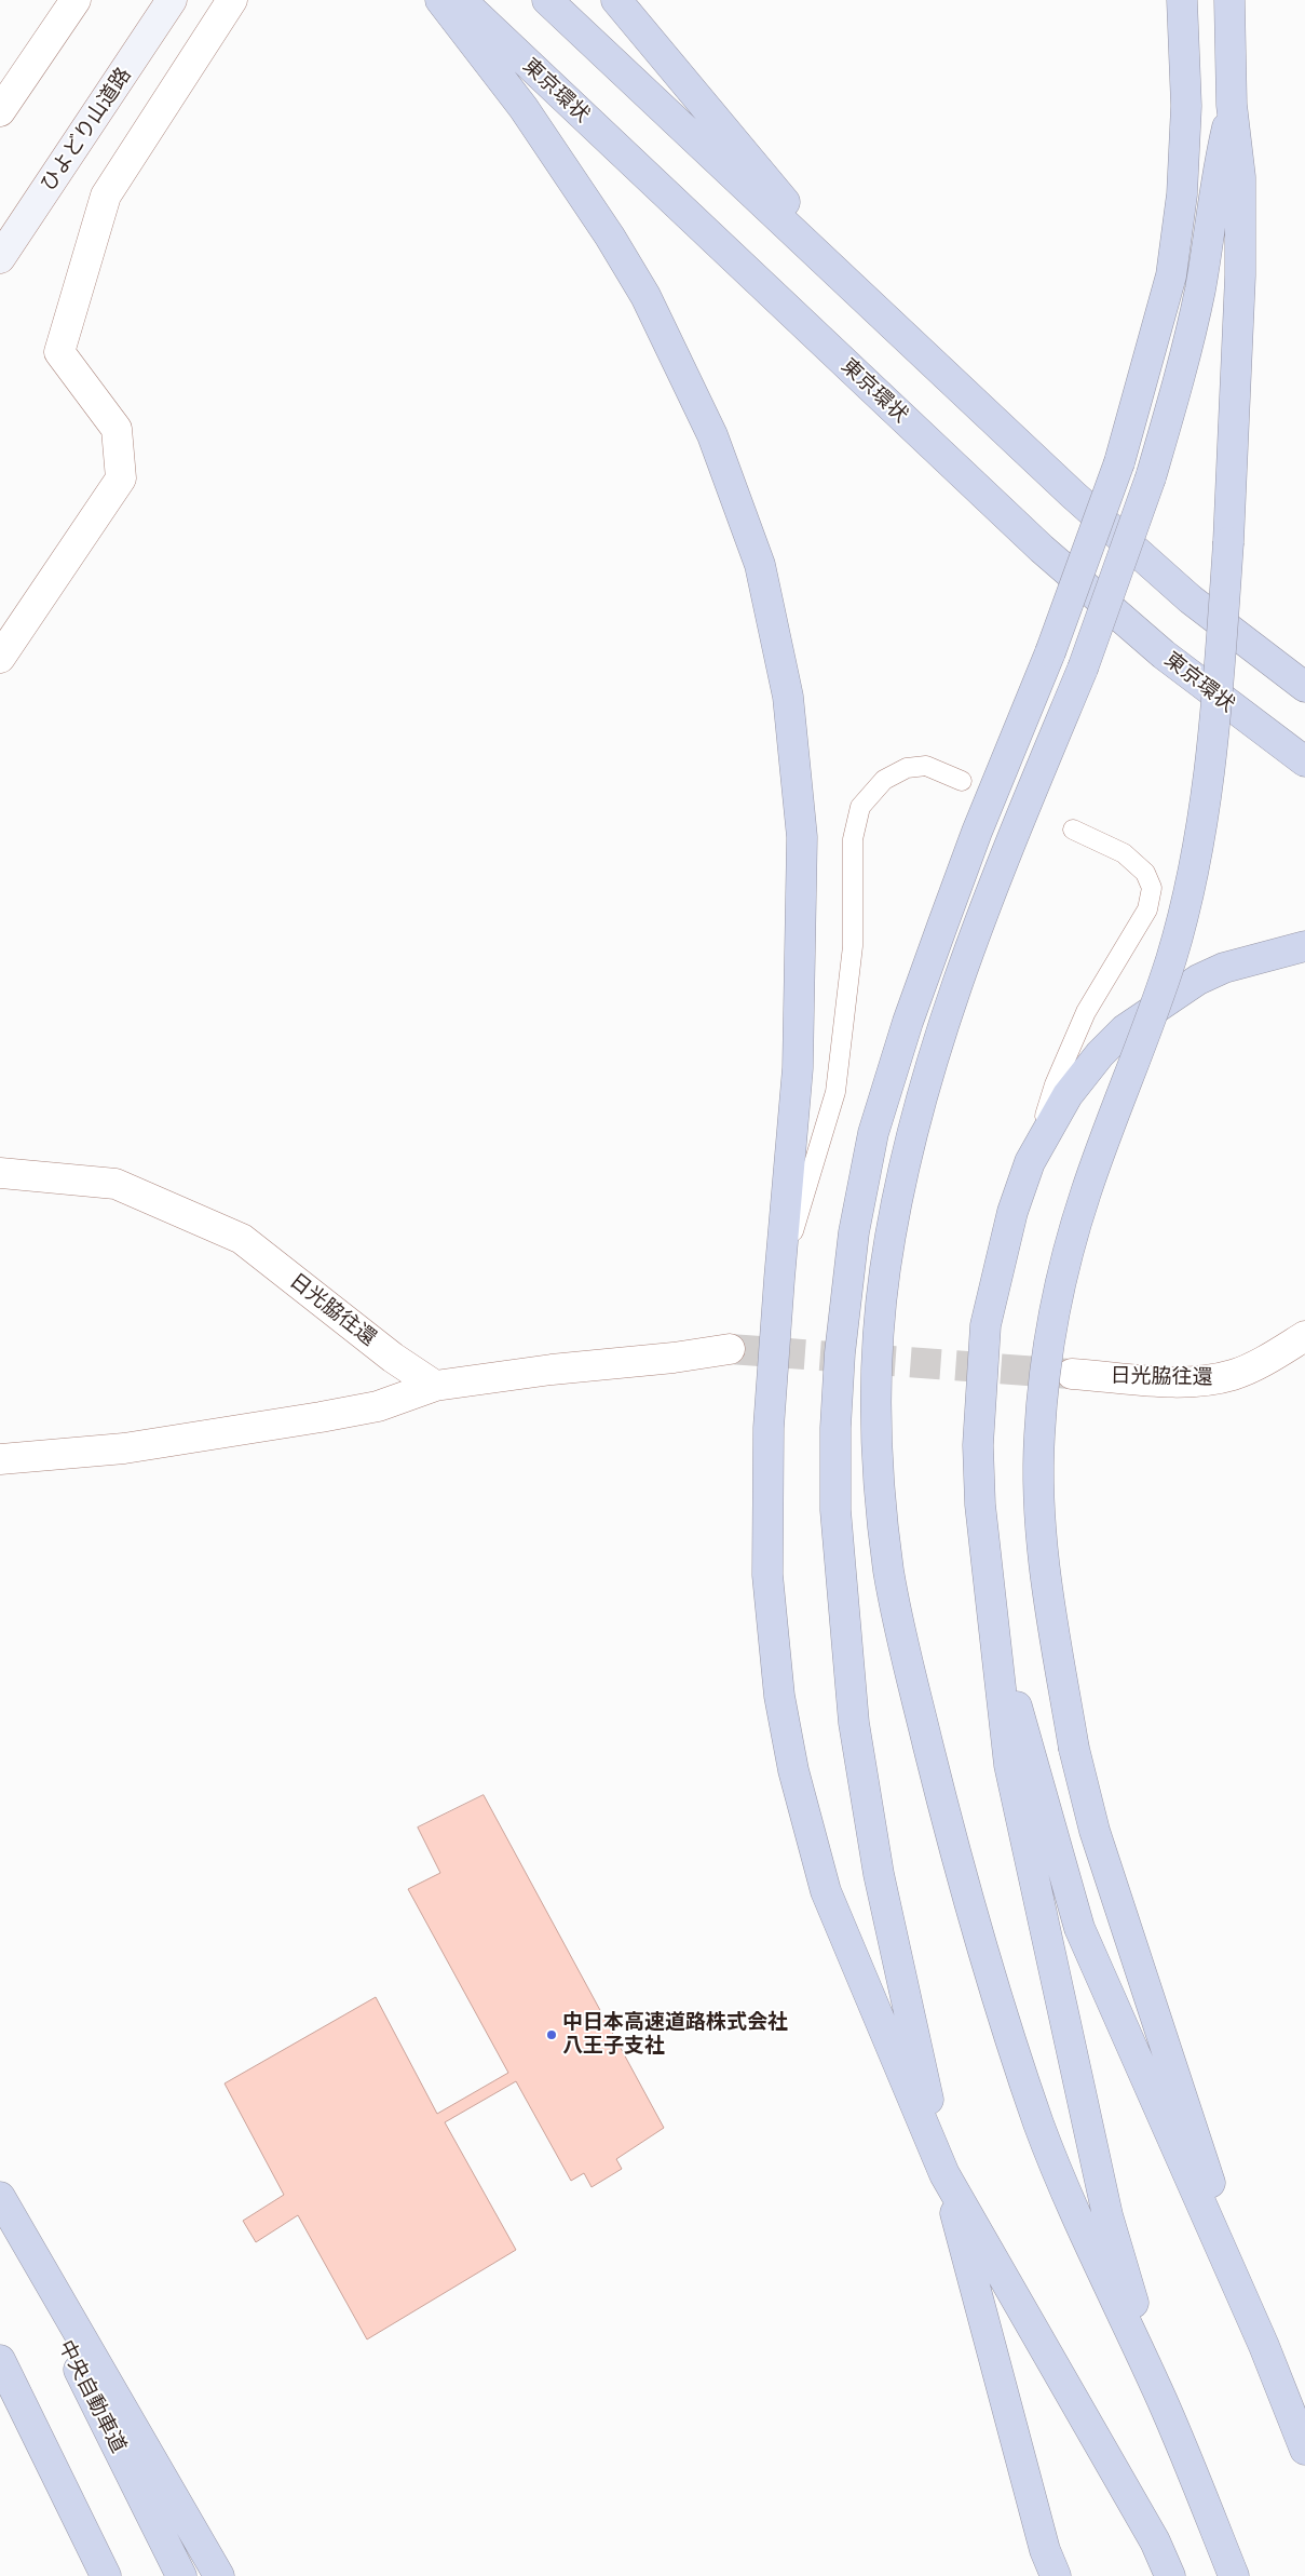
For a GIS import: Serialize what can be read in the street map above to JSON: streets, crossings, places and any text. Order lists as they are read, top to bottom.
{
  "streets": {
    "highway": ["東京環状", "中央自動車道"],
    "street": ["ひよどり山道路", "日光脇往還"]
  },
  "places": ["中日本高速道路株式会社 八王子支社"]
}
